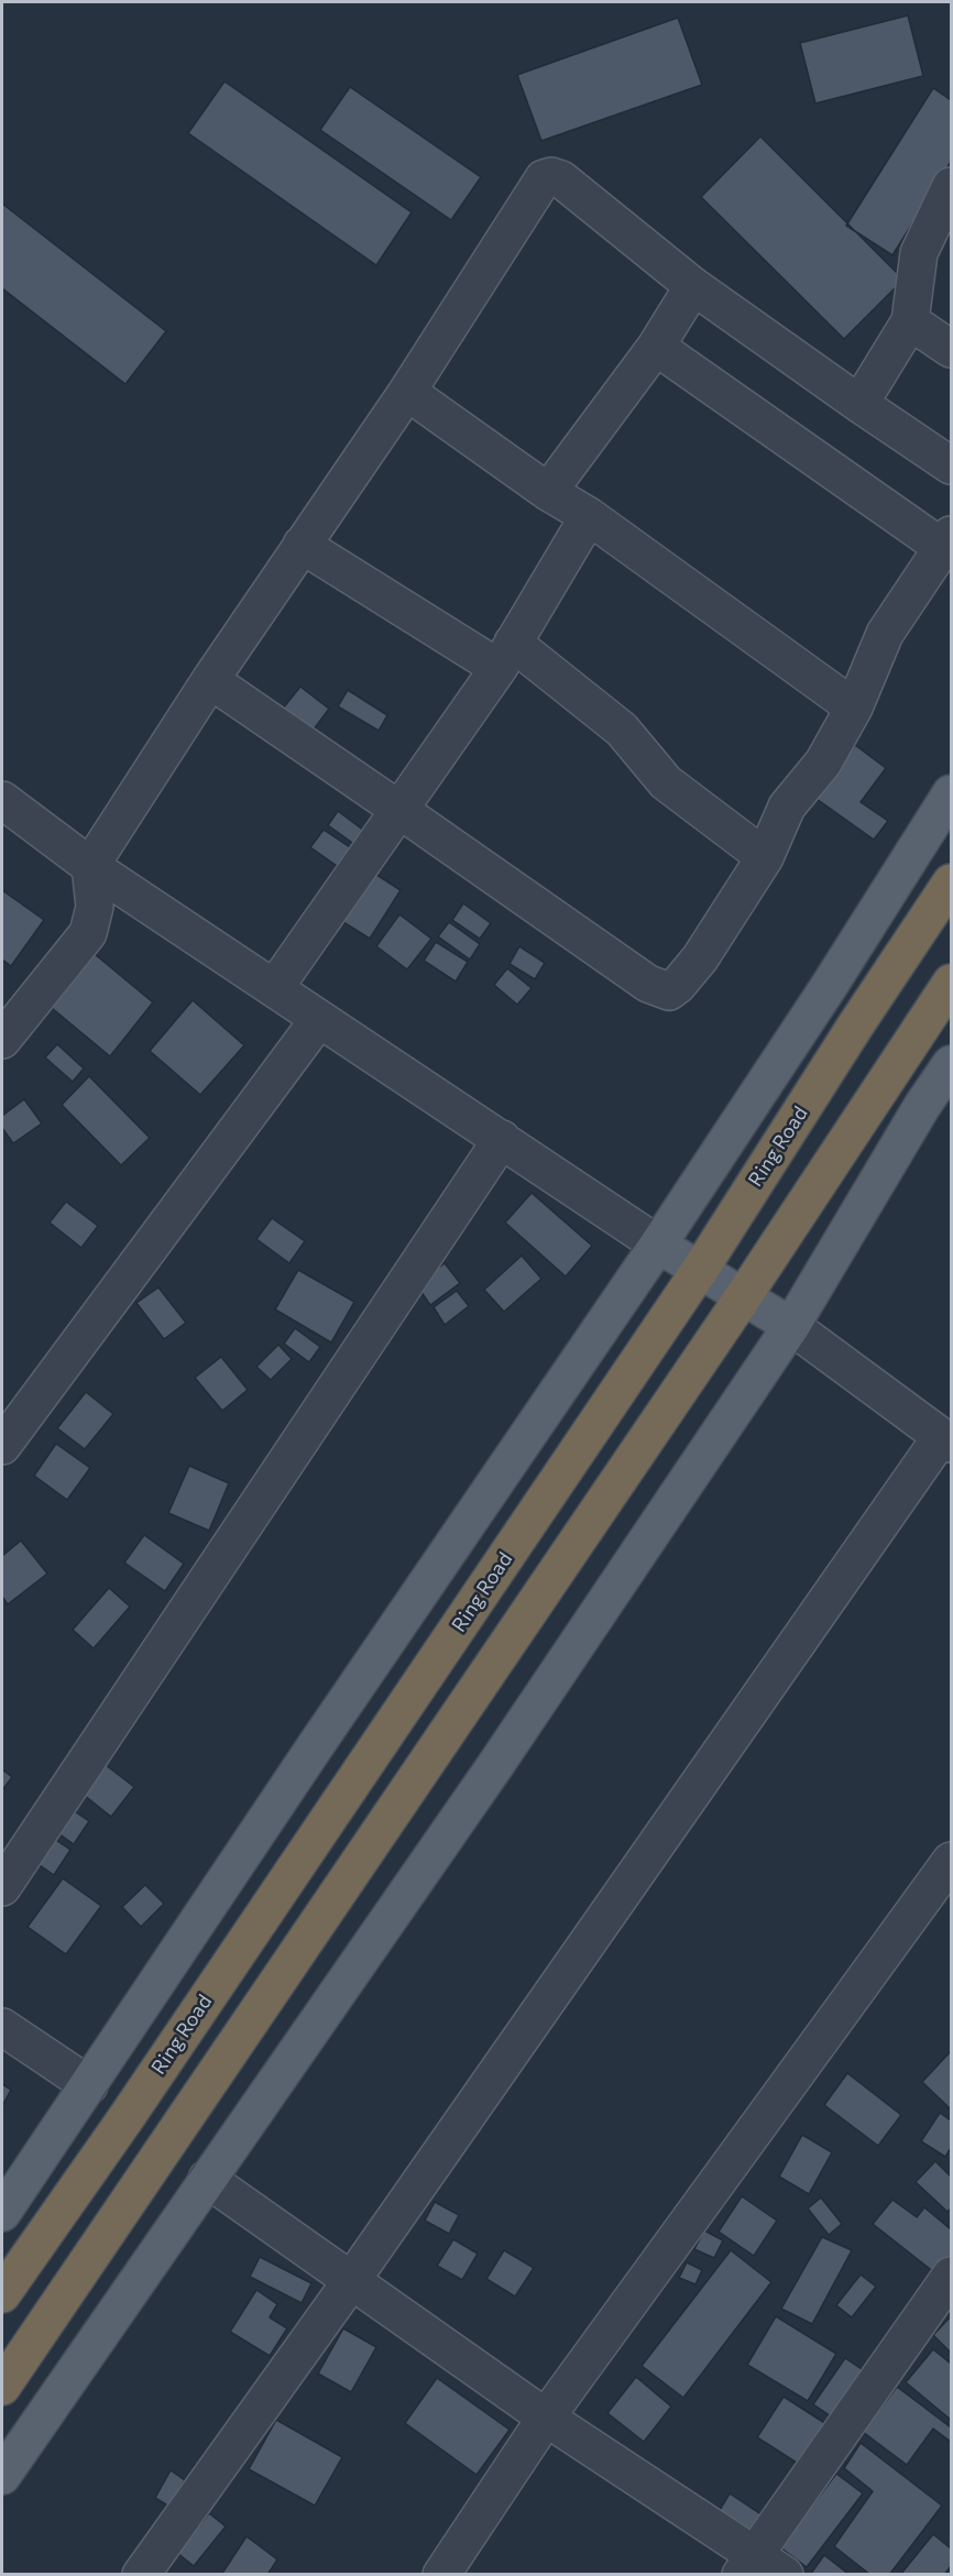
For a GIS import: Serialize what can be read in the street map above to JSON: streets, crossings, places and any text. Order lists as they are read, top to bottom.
{
  "streets": {
    "highway": ["Ring Road"]
  }
}
